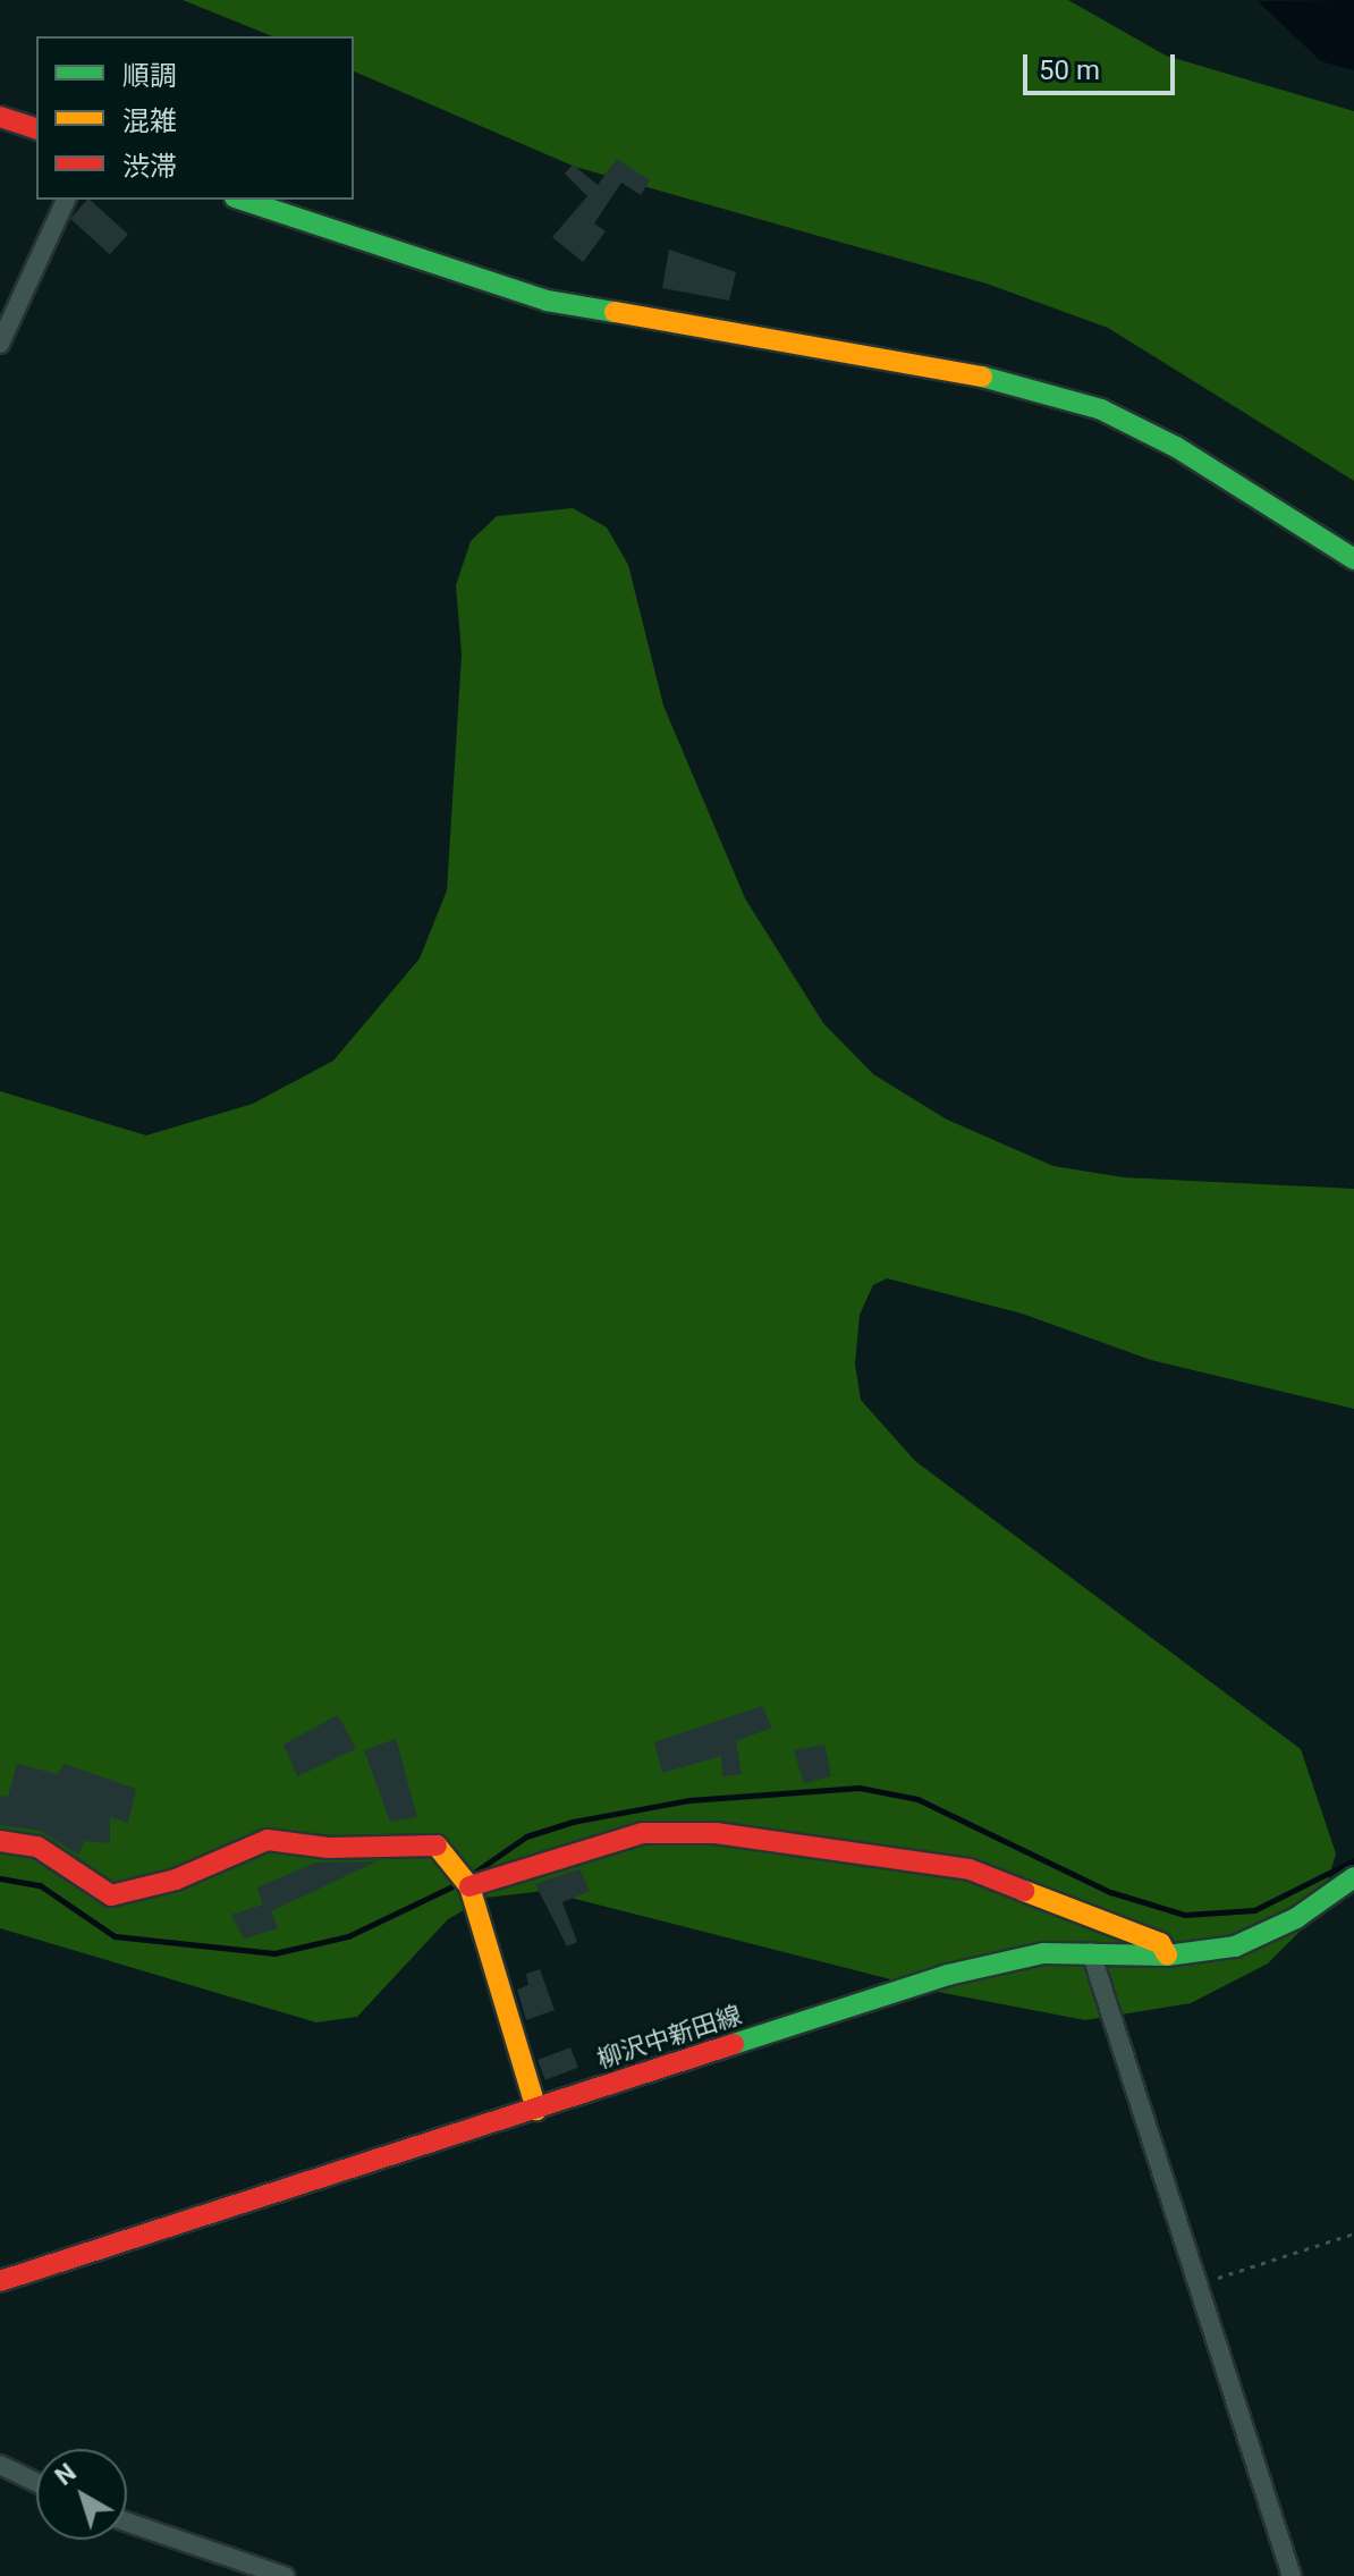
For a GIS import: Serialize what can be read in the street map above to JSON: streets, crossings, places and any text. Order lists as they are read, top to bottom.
{
  "streets": {
    "street": ["柳沢中新田線"]
  },
  "legend": ["順調", "混雑", "渋滞"],
  "scale_bar": "50 m",
  "north": "top left"
}
